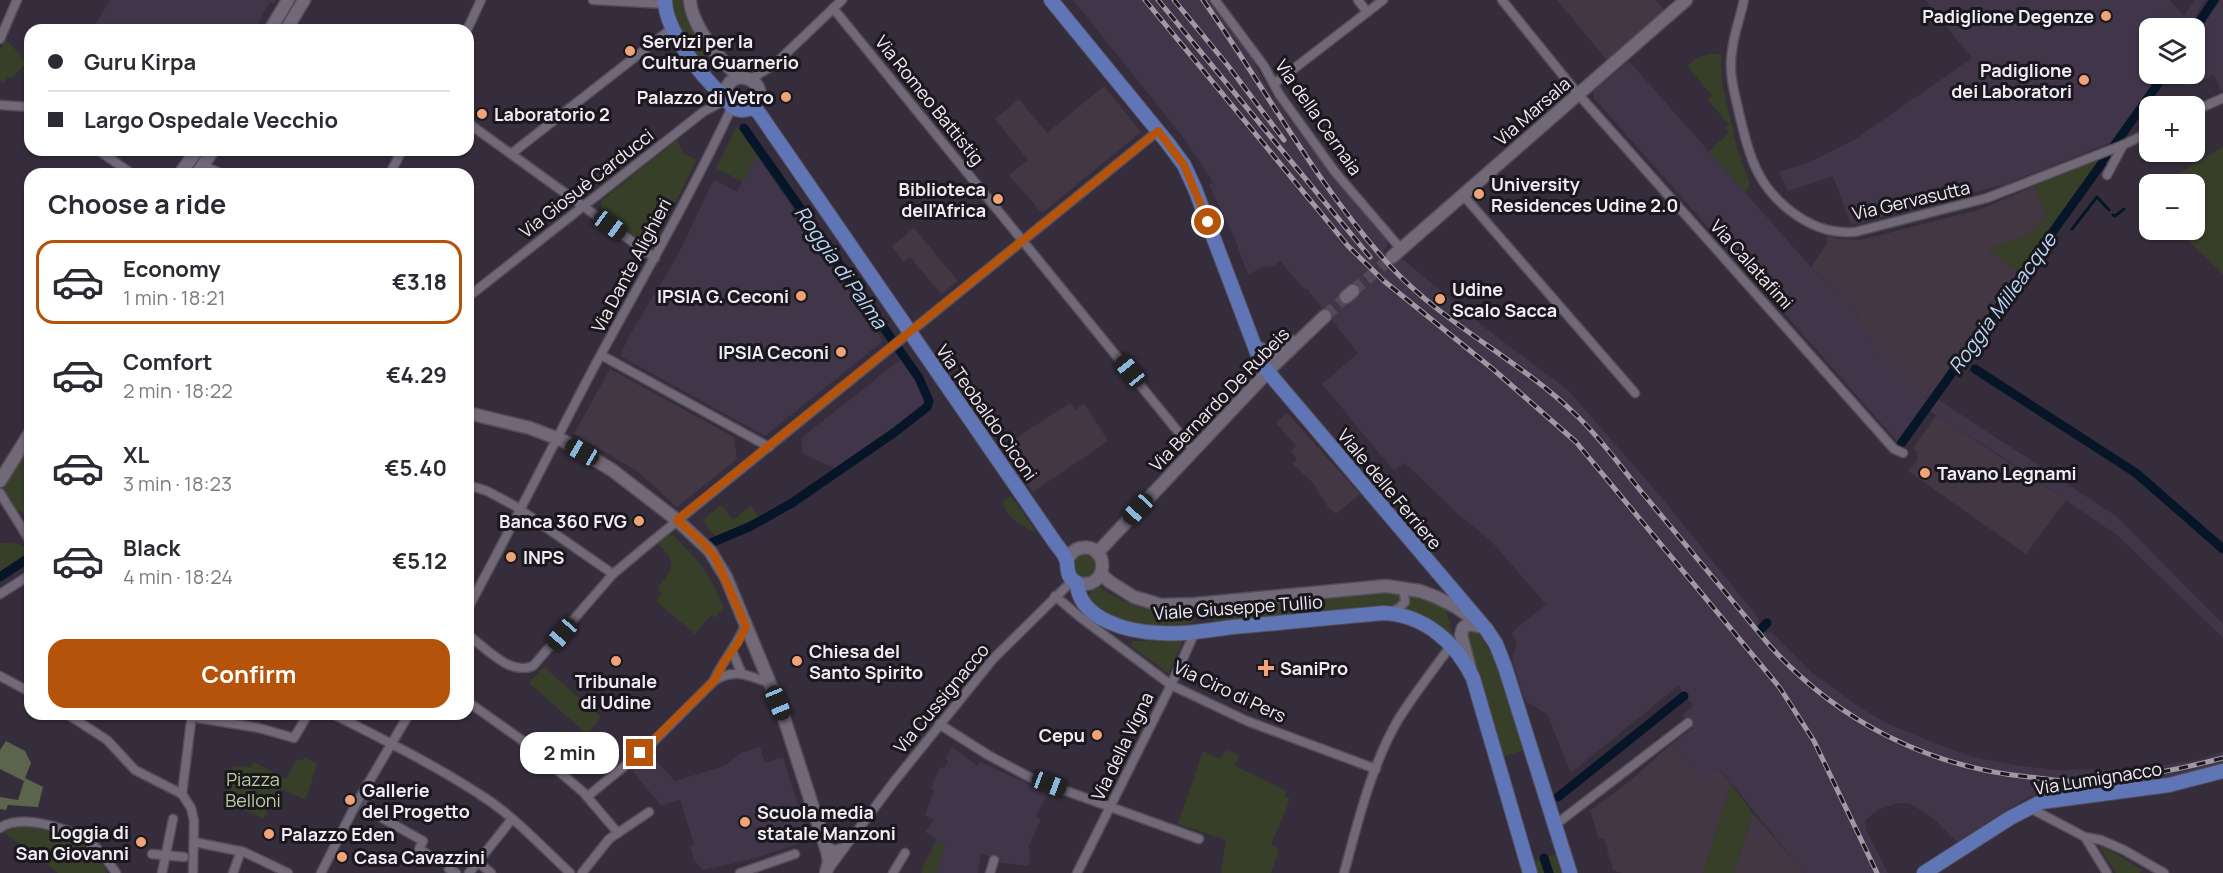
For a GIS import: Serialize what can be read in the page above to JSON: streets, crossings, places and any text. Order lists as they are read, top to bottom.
{
  "streets": {
    "main road": [
      "Via Teobaldo Ciconi",
      "Viale delle Ferriere",
      "Viale Giuseppe Tullio",
      "Via Lumignacco"
    ],
    "street": [
      "Via Romeo Battistig",
      "Via Marsala",
      "Via della Cernaia",
      "Via Giosuè Carducci",
      "Via Gervasutta",
      "Via Calatafimi",
      "Via Dante Alighieri",
      "Via Bernardo De Rubeis",
      "Via Ciro di Pers",
      "Via Cussignacco",
      "Via della Vigna"
    ]
  },
  "crossings": [
    ["Via Romeo Battistig", "Via Bernardo De Rubeis"],
    ["Via Marsala", "Via della Cernaia"],
    ["Via Marsala", "Via Calatafimi"],
    ["Via Giosuè Carducci", "Via Dante Alighieri"],
    ["Via Giosuè Carducci", "Via Teobaldo Ciconi"],
    ["Via Dante Alighieri", "Via Teobaldo Ciconi"],
    ["Via Bernardo De Rubeis", "Via Teobaldo Ciconi"],
    ["Via Bernardo De Rubeis", "Viale delle Ferriere"],
    ["Via Bernardo De Rubeis", "Viale Giuseppe Tullio"],
    ["Via Bernardo De Rubeis", "Via Cussignacco"],
    ["Via Teobaldo Ciconi", "Viale Giuseppe Tullio"],
    ["Via Teobaldo Ciconi", "Via Cussignacco"],
    ["Viale delle Ferriere", "Viale Giuseppe Tullio"],
    ["Viale Giuseppe Tullio", "Via Cussignacco"],
    ["Viale Giuseppe Tullio", "Via della Vigna"],
    ["Via Ciro di Pers", "Via Cussignacco"],
    ["Via Ciro di Pers", "Via della Vigna"]
  ],
  "water": ["Roggia di Palma", "Roggia Milleacque"],
  "parks": ["Piazza Belloni"],
  "places": {
    "other": [
      "Padiglione Degenze",
      "Servizi per la Cultura Guarnerio",
      "Padiglione dei Laboratori",
      "Palazzo di Vetro",
      "Laboratorio 2",
      "University Residences Udine 2.0",
      "Biblioteca dell'Africa",
      "IPSIA G. Ceconi",
      "Udine Scalo Sacca",
      "IPSIA Ceconi",
      "Tavano Legnami",
      "Banca 360 FVG",
      "INPS",
      "Tribunale di Udine",
      "Chiesa del Santo Spirito",
      "Cepu",
      "Gallerie del Progetto",
      "Scuola media statale Manzoni",
      "Palazzo Eden",
      "Loggia di San Giovanni",
      "Casa Cavazzini"
    ],
    "health": ["SaniPro"]
  },
  "page": {
    "map_buttons": ["+", "−"],
    "banner": ["Guru Kirpa", "Largo Ospedale Vecchio"],
    "heading": "Choose a ride",
    "list": [
      {
        "name": "Economy",
        "note": "1 min · 18:21",
        "value": "€3.18"
      },
      {
        "name": "Comfort",
        "note": "2 min · 18:22",
        "value": "€4.29"
      },
      {
        "name": "XL",
        "note": "3 min · 18:23",
        "value": "€5.40"
      },
      {
        "name": "Black",
        "note": "4 min · 18:24",
        "value": "€5.12"
      }
    ],
    "buttons": "Confirm",
    "bubble": "2 min"
  }
}
